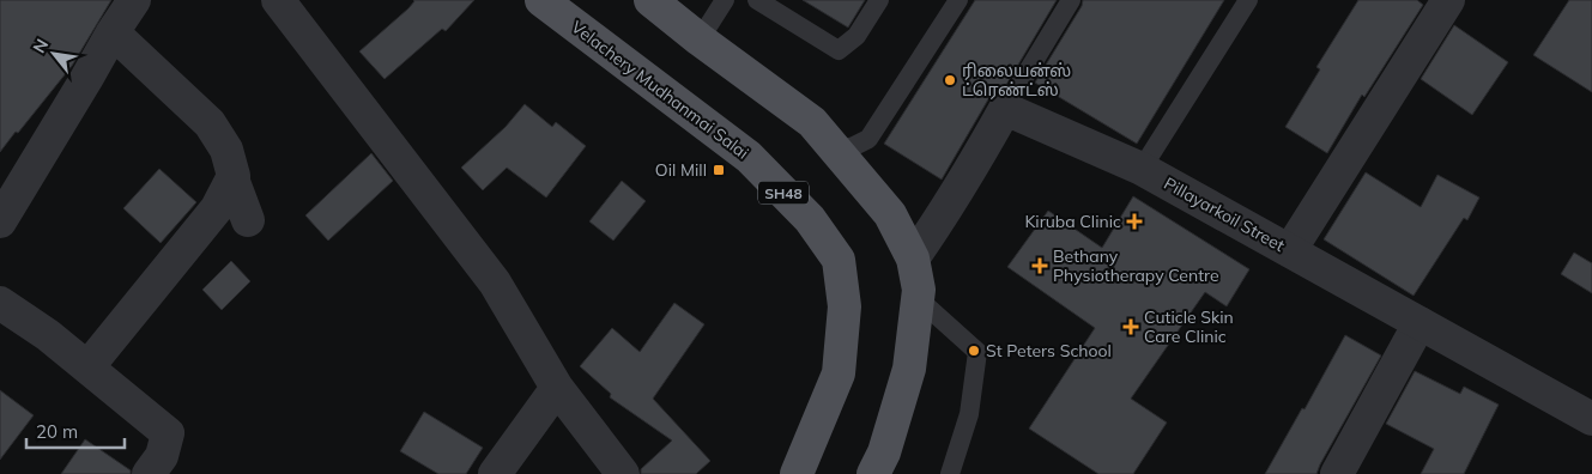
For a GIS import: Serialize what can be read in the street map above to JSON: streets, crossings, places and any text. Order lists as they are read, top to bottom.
{
  "streets": {
    "main road": ["Velachery Mudhanmai Salai", "SH48"],
    "street": ["Pillayarkoil Street"]
  },
  "places": {
    "other": ["ரிலையன்ஸ் ட்ரெண்ட்ஸ்", "St Peters School"],
    "transit": ["Oil Mill"],
    "health": ["Kiruba Clinic", "Bethany Physiotherapy Centre", "Cuticle Skin Care Clinic"]
  },
  "scale_bar": "20 m",
  "north": "top left"
}
